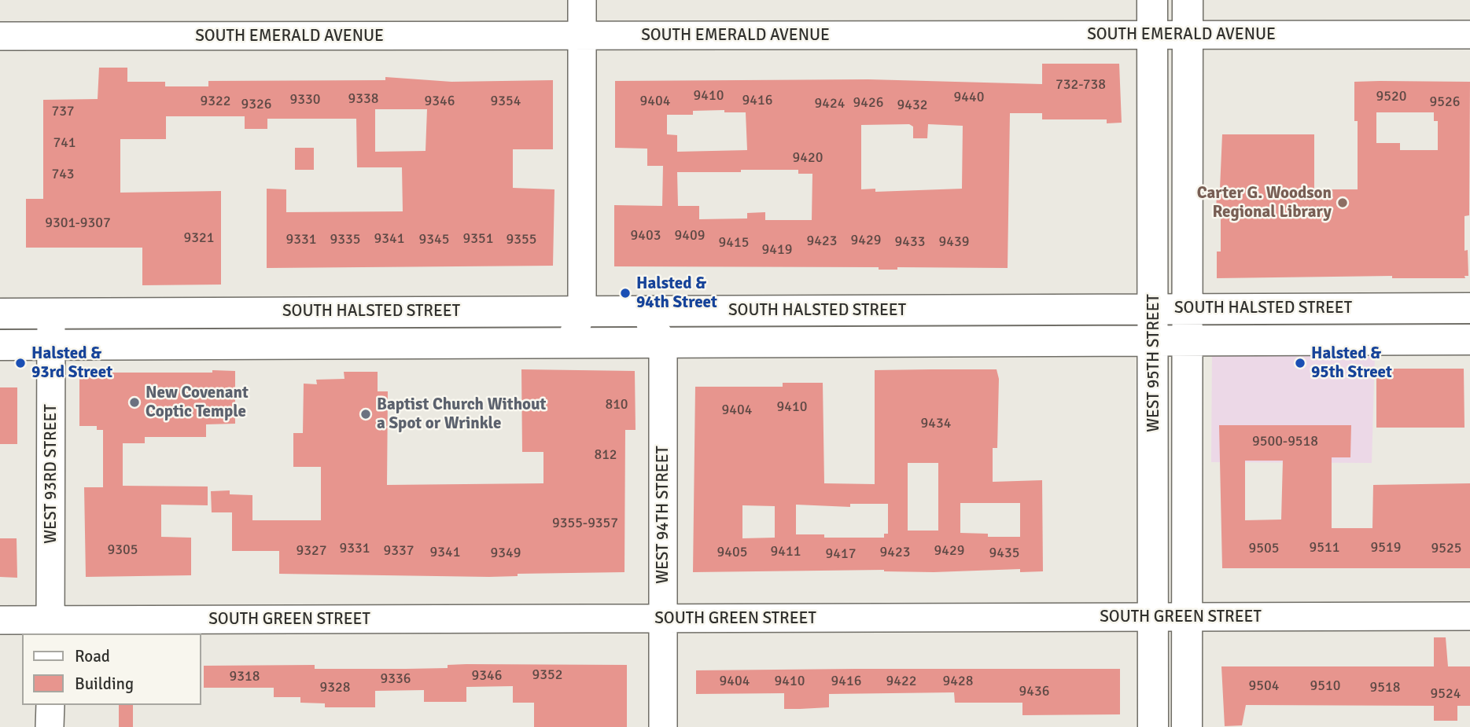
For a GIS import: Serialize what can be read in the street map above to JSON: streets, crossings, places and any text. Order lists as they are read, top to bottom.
{
  "streets": {
    "main road": ["SOUTH HALSTED STREET", "WEST 95TH STREET"],
    "street": [
      "SOUTH EMERALD AVENUE",
      "WEST 93RD STREET",
      "WEST 94TH STREET",
      "SOUTH GREEN STREET"
    ]
  },
  "crossings": [
    ["SOUTH EMERALD AVENUE", "WEST 95TH STREET"],
    ["SOUTH HALSTED STREET", "WEST 95TH STREET"],
    ["SOUTH HALSTED STREET", "WEST 93RD STREET"],
    ["SOUTH HALSTED STREET", "WEST 94TH STREET"],
    ["WEST 95TH STREET", "SOUTH GREEN STREET"],
    ["WEST 93RD STREET", "SOUTH GREEN STREET"],
    ["WEST 94TH STREET", "SOUTH GREEN STREET"]
  ],
  "places": [
    "Carter G. Woodson Regional Library",
    "Halsted & 94th Street",
    "Halsted & 93rd Street",
    "Halsted & 95th Street",
    "New Covenant Coptic Temple",
    "Baptist Church Without a Spot or Wrinkle"
  ],
  "house_numbers": [
    "732-738",
    "9410",
    "9520",
    "9440",
    "9338",
    "9330",
    "9416",
    "9322",
    "9346",
    "9354",
    "9404",
    "9526",
    "9426",
    "9424",
    "9326",
    "9432",
    "737",
    "741",
    "9420",
    "743",
    "9301-9307",
    "9403",
    "9409",
    "9321",
    "9341",
    "9351",
    "9331",
    "9335",
    "9345",
    "9355",
    "9429",
    "9423",
    "9433",
    "9439",
    "9415",
    "9419",
    "810",
    "9410",
    "9404",
    "9434",
    "9500-9518",
    "812",
    "9355-9357",
    "9511",
    "9519",
    "9331",
    "9505",
    "9525",
    "9305",
    "9327",
    "9337",
    "9429",
    "9411",
    "9341",
    "9405",
    "9423",
    "9349",
    "9435",
    "9417",
    "9352",
    "9346",
    "9318",
    "9336",
    "9404",
    "9410",
    "9416",
    "9422",
    "9428",
    "9504",
    "9510",
    "9328",
    "9518",
    "9436",
    "9524"
  ],
  "legend": ["Road", "Building"]
}
